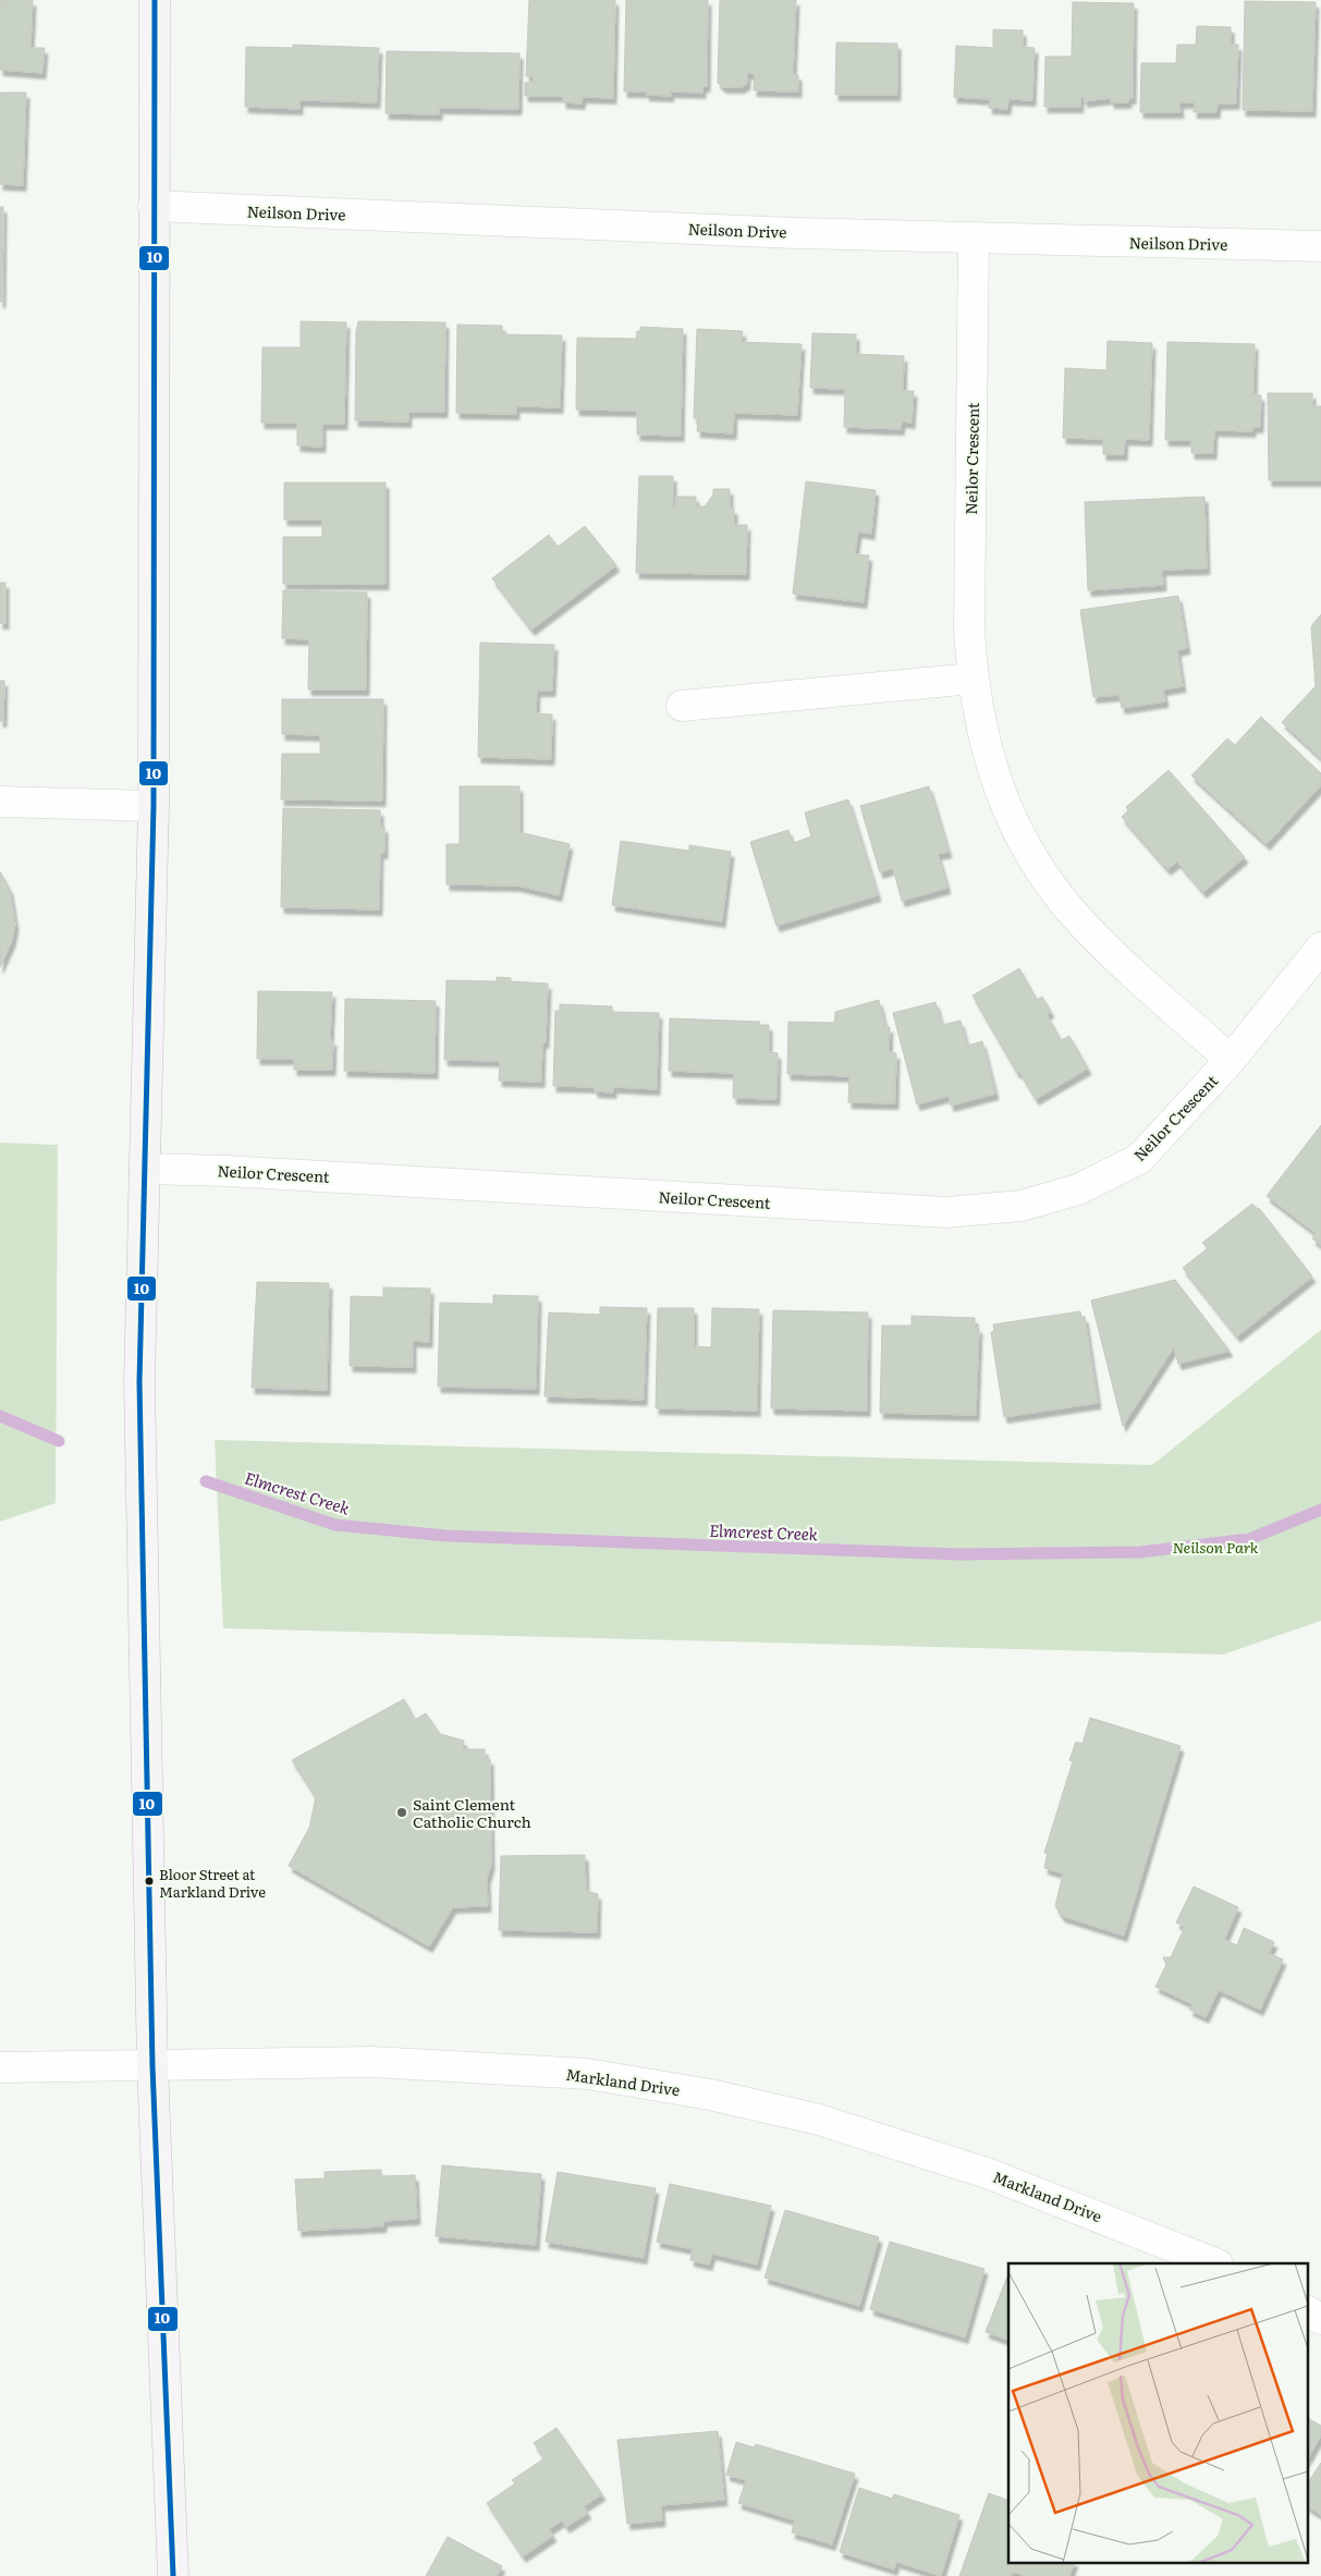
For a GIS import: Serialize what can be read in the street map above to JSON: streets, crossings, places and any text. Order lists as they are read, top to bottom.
{
  "streets": {
    "street": ["Neilson Drive", "Neilor Crescent", "Markland Drive"]
  },
  "crossings": [
    ["Neilson Drive", "Neilor Crescent"]
  ],
  "water": ["Elmcrest Creek"],
  "parks": ["Neilson Park"],
  "places": ["Saint Clement Catholic Church", "Bloor Street at Markland Drive"],
  "lines": ["transit line 10"]
}
